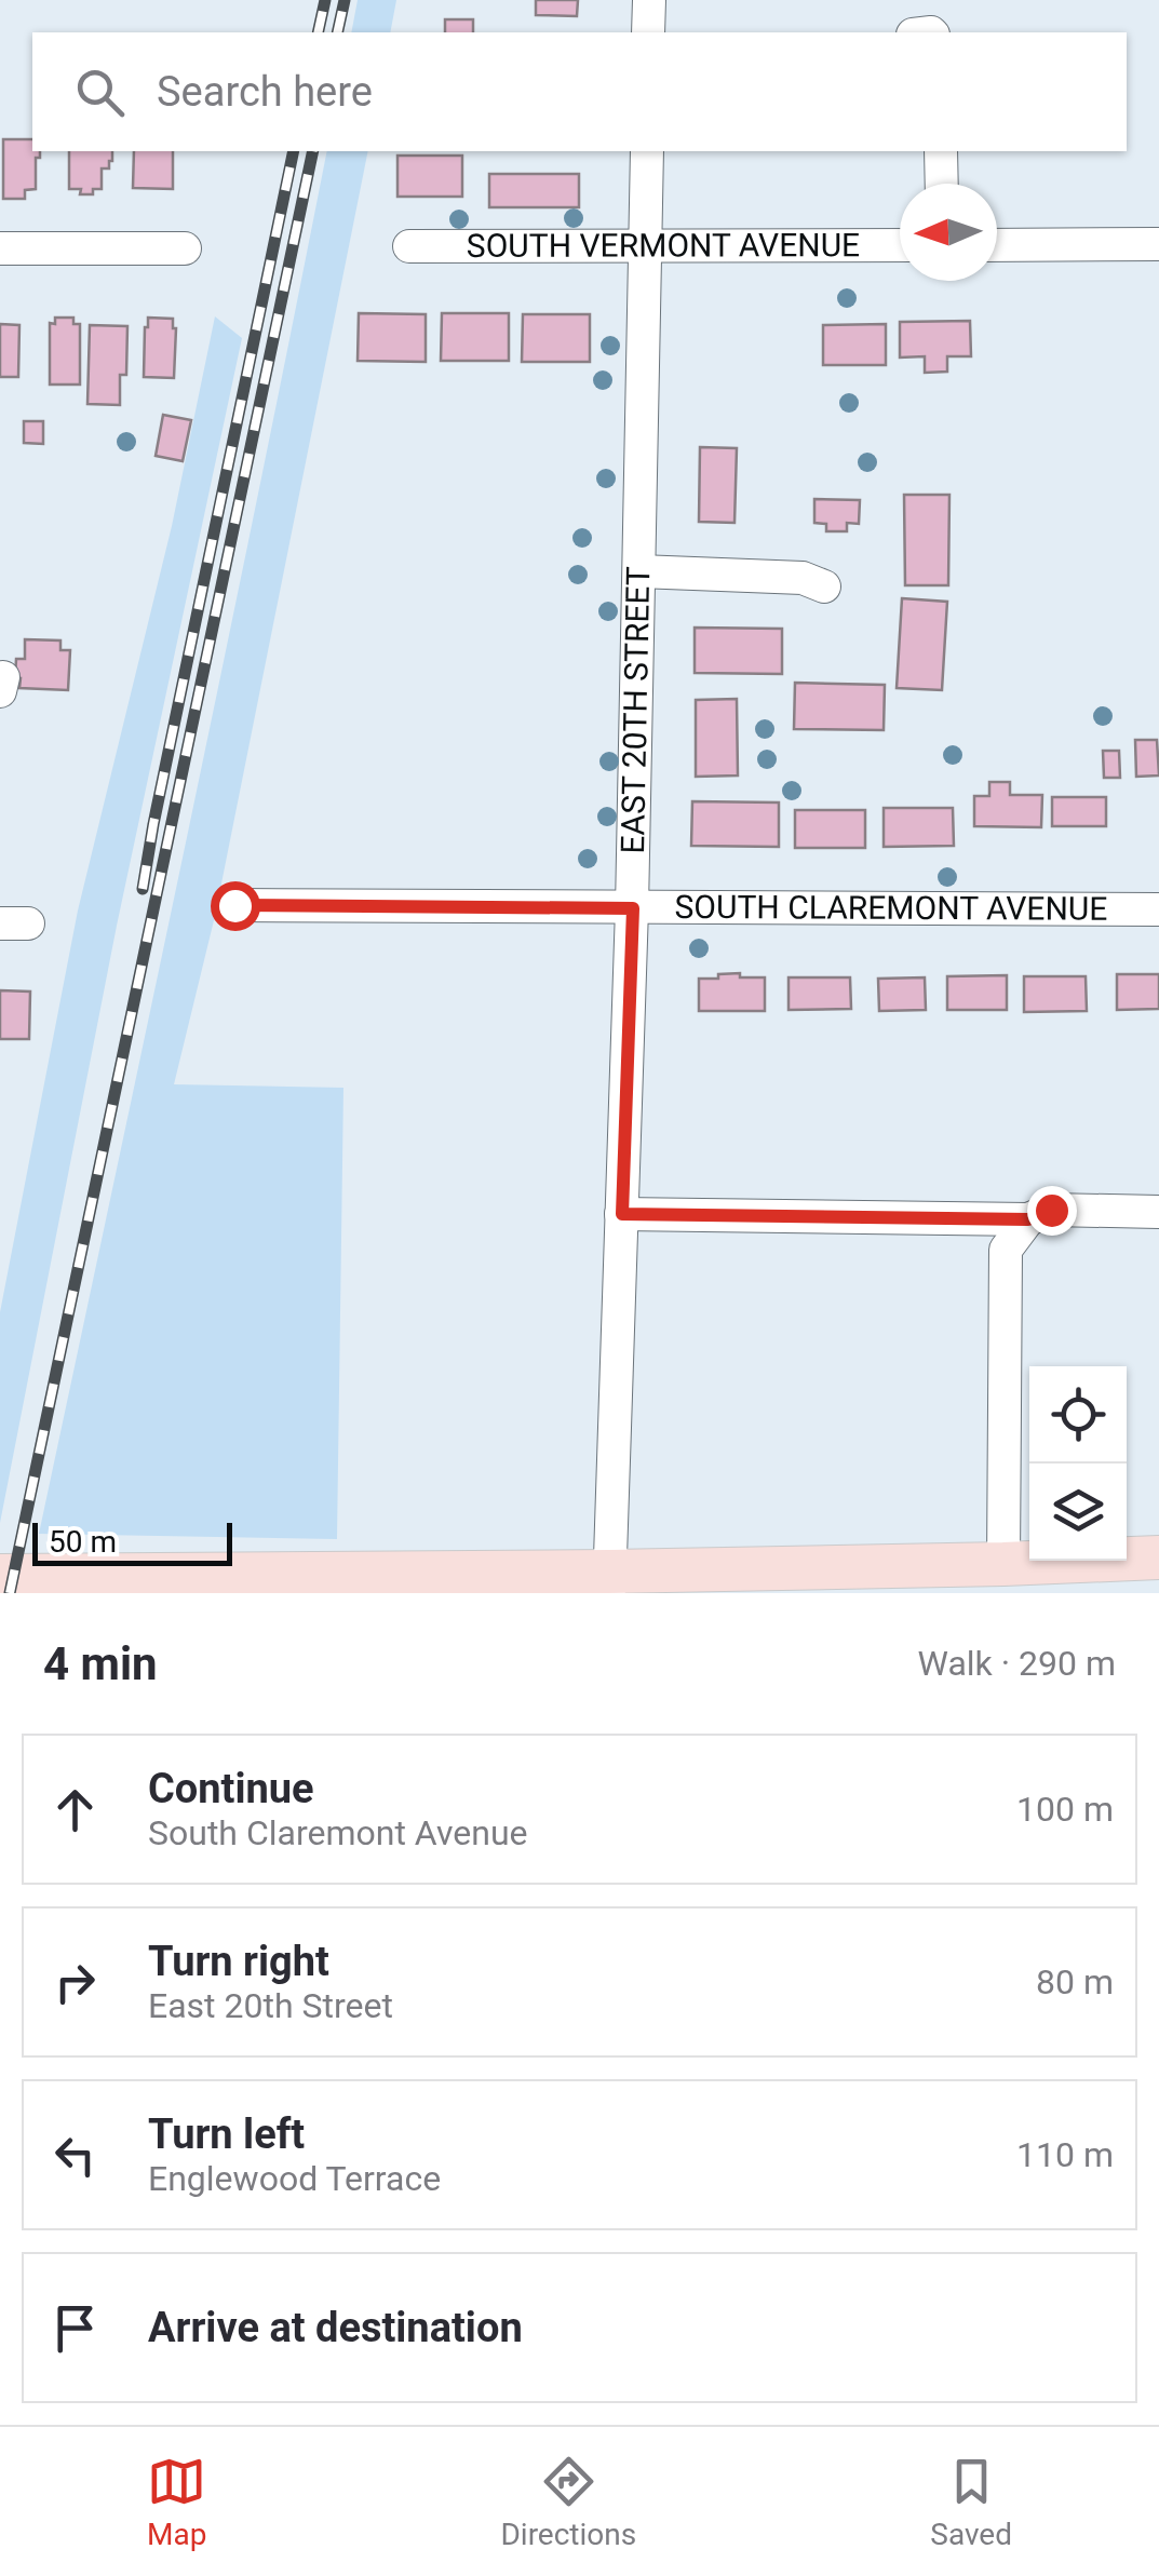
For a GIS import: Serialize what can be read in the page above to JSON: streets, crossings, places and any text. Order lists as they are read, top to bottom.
{
  "streets": {
    "street": ["SOUTH VERMONT AVENUE", "EAST 20TH STREET", "SOUTH CLAREMONT AVENUE"]
  },
  "crossings": [
    ["SOUTH VERMONT AVENUE", "EAST 20TH STREET"],
    ["EAST 20TH STREET", "SOUTH CLAREMONT AVENUE"]
  ],
  "scale_bar": "50 m",
  "north": "left",
  "page": {
    "search": "Search here",
    "scale": "50 m",
    "heading": ["4 min", "Walk · 290 m"],
    "list": [
      ["Continue", "South Claremont Avenue", "100 m"],
      ["Turn right", "East 20th Street", "80 m"],
      ["Turn left", "Englewood Terrace", "110 m"],
      "Arrive at destination"
    ],
    "nav": ["Map", "Directions", "Saved"]
  }
}
